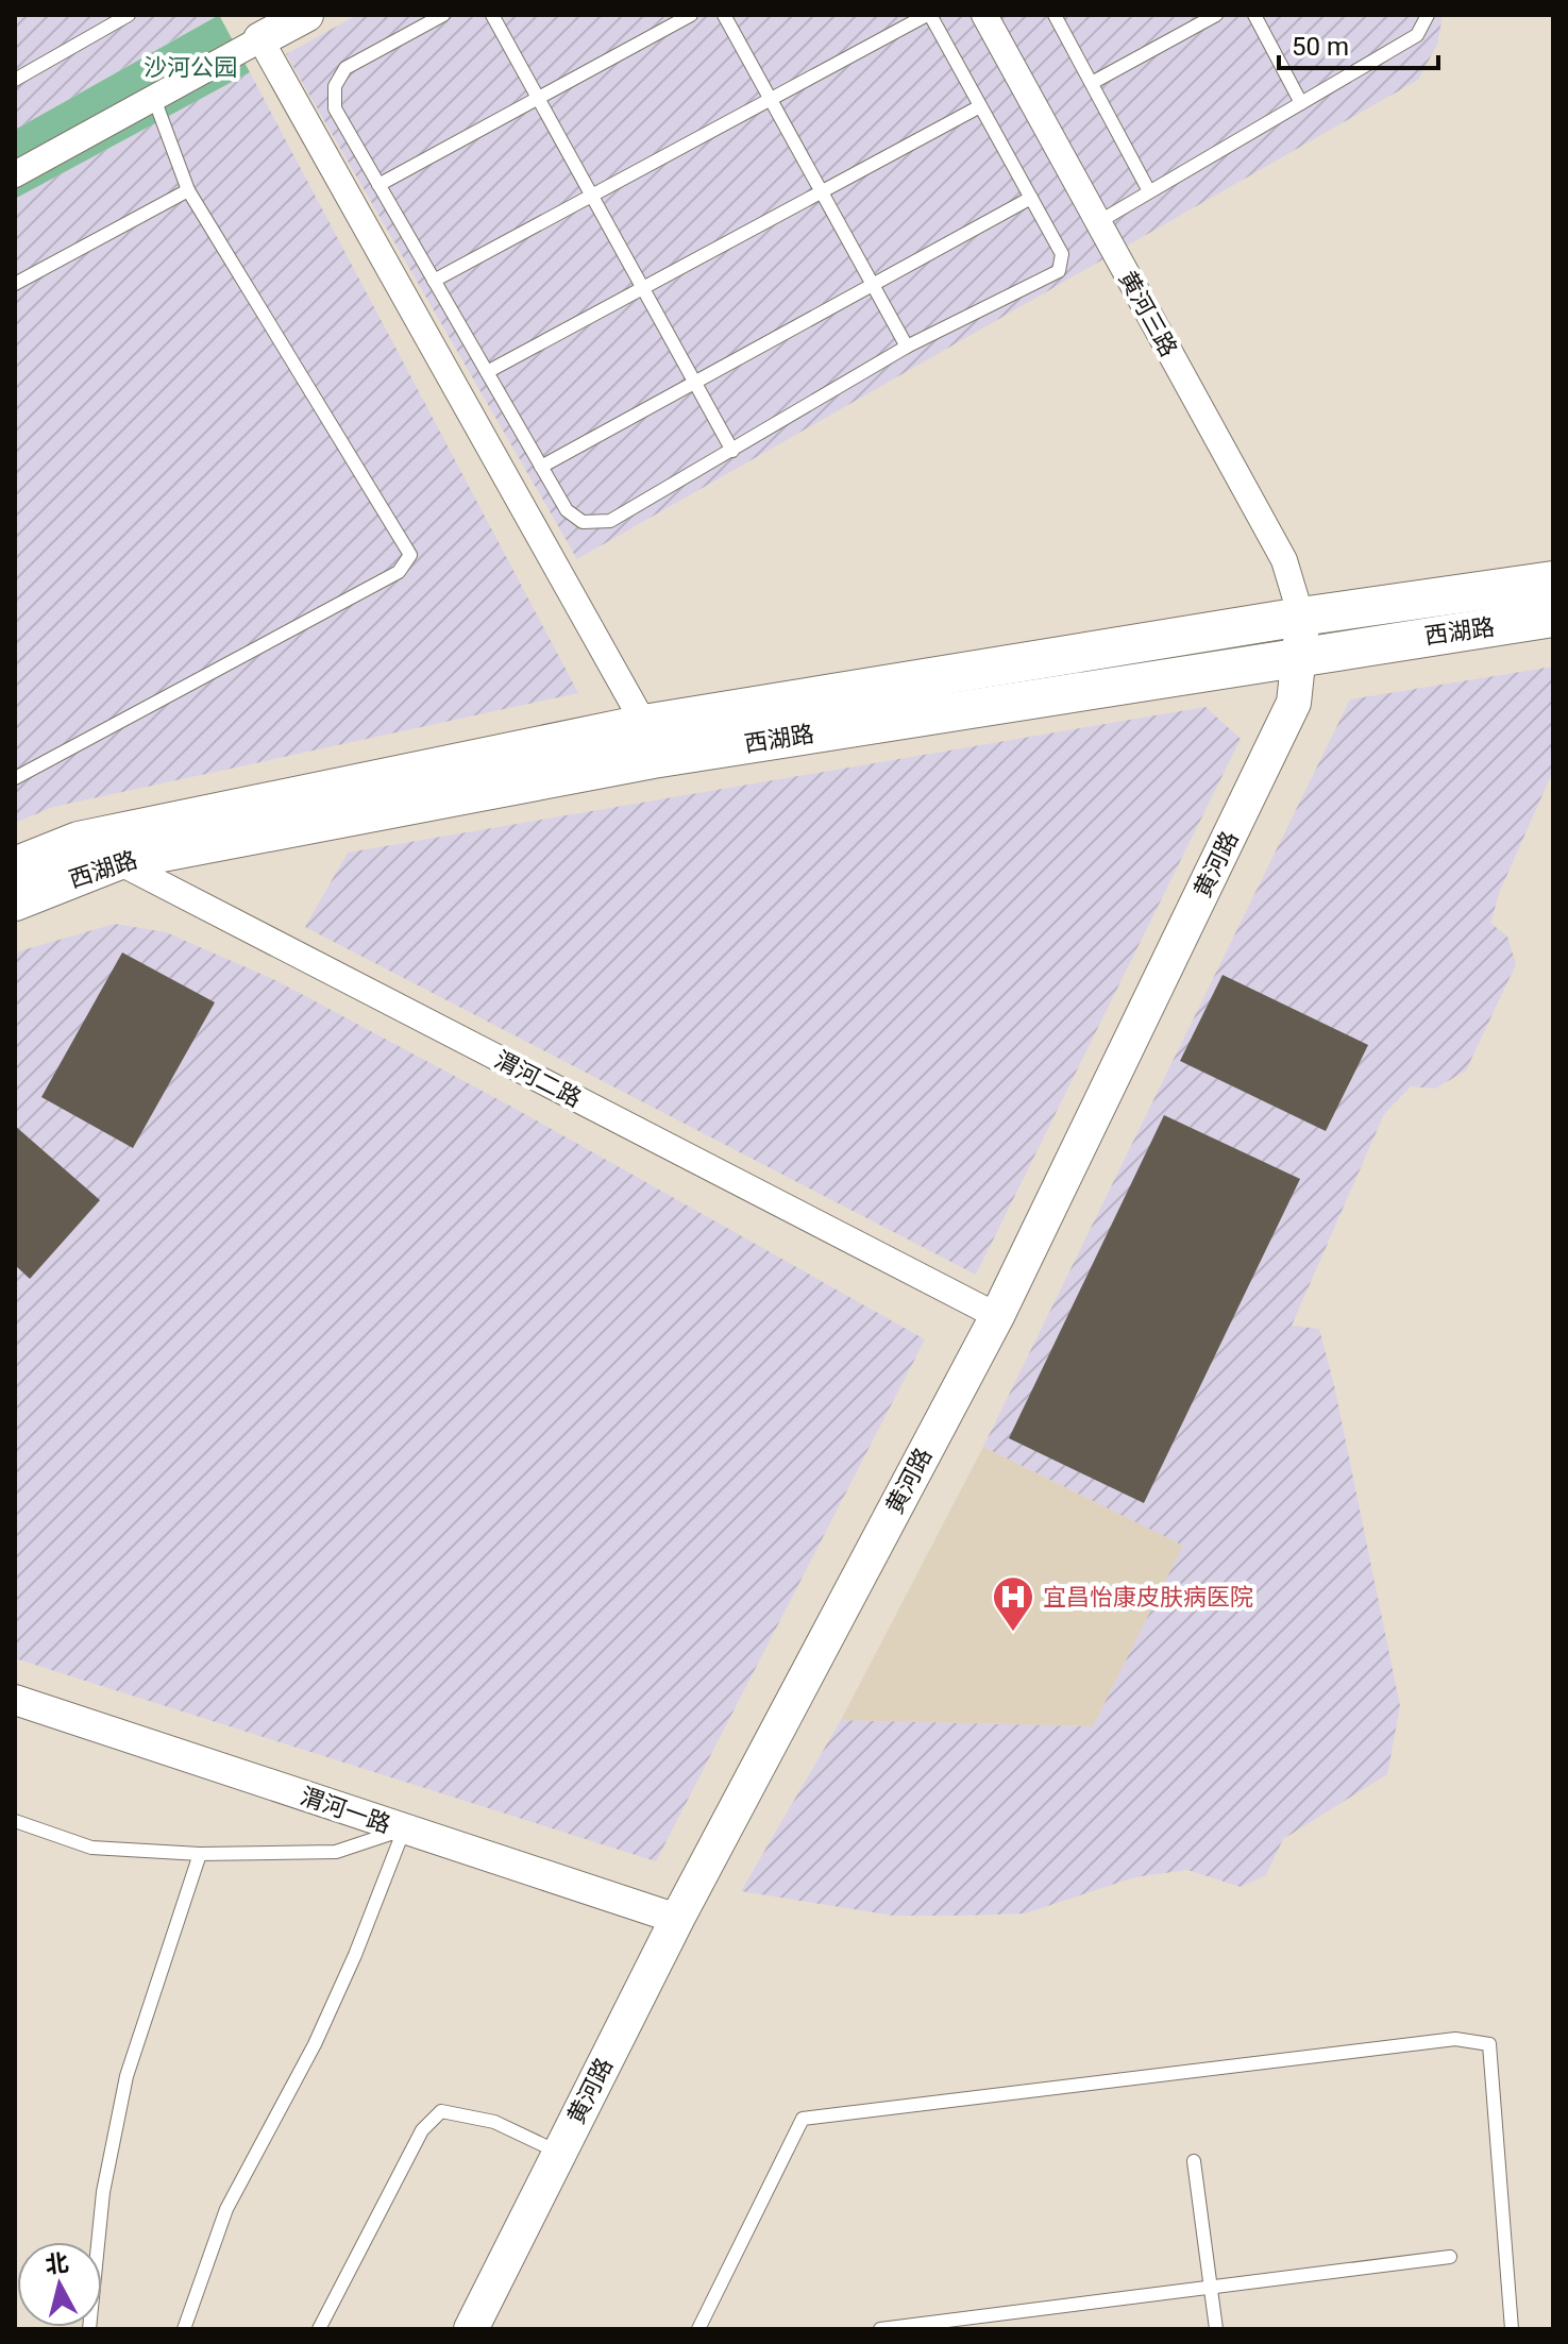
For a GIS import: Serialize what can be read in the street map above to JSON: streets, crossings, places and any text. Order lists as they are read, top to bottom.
{
  "streets": {
    "main road": ["西湖路", "黄河路"],
    "street": ["黄河三路", "渭河二路", "渭河一路"]
  },
  "crossings": [
    ["黄河三路", "西湖路"],
    ["黄河三路", "黄河路"],
    ["西湖路", "黄河路"],
    ["西湖路", "渭河二路"],
    ["黄河路", "渭河二路"],
    ["黄河路", "渭河一路"]
  ],
  "parks": ["沙河公园"],
  "places": {
    "hospital": ["宜昌怡康皮肤病医院"]
  },
  "scale_bar": "50 m",
  "north": "top"
}
